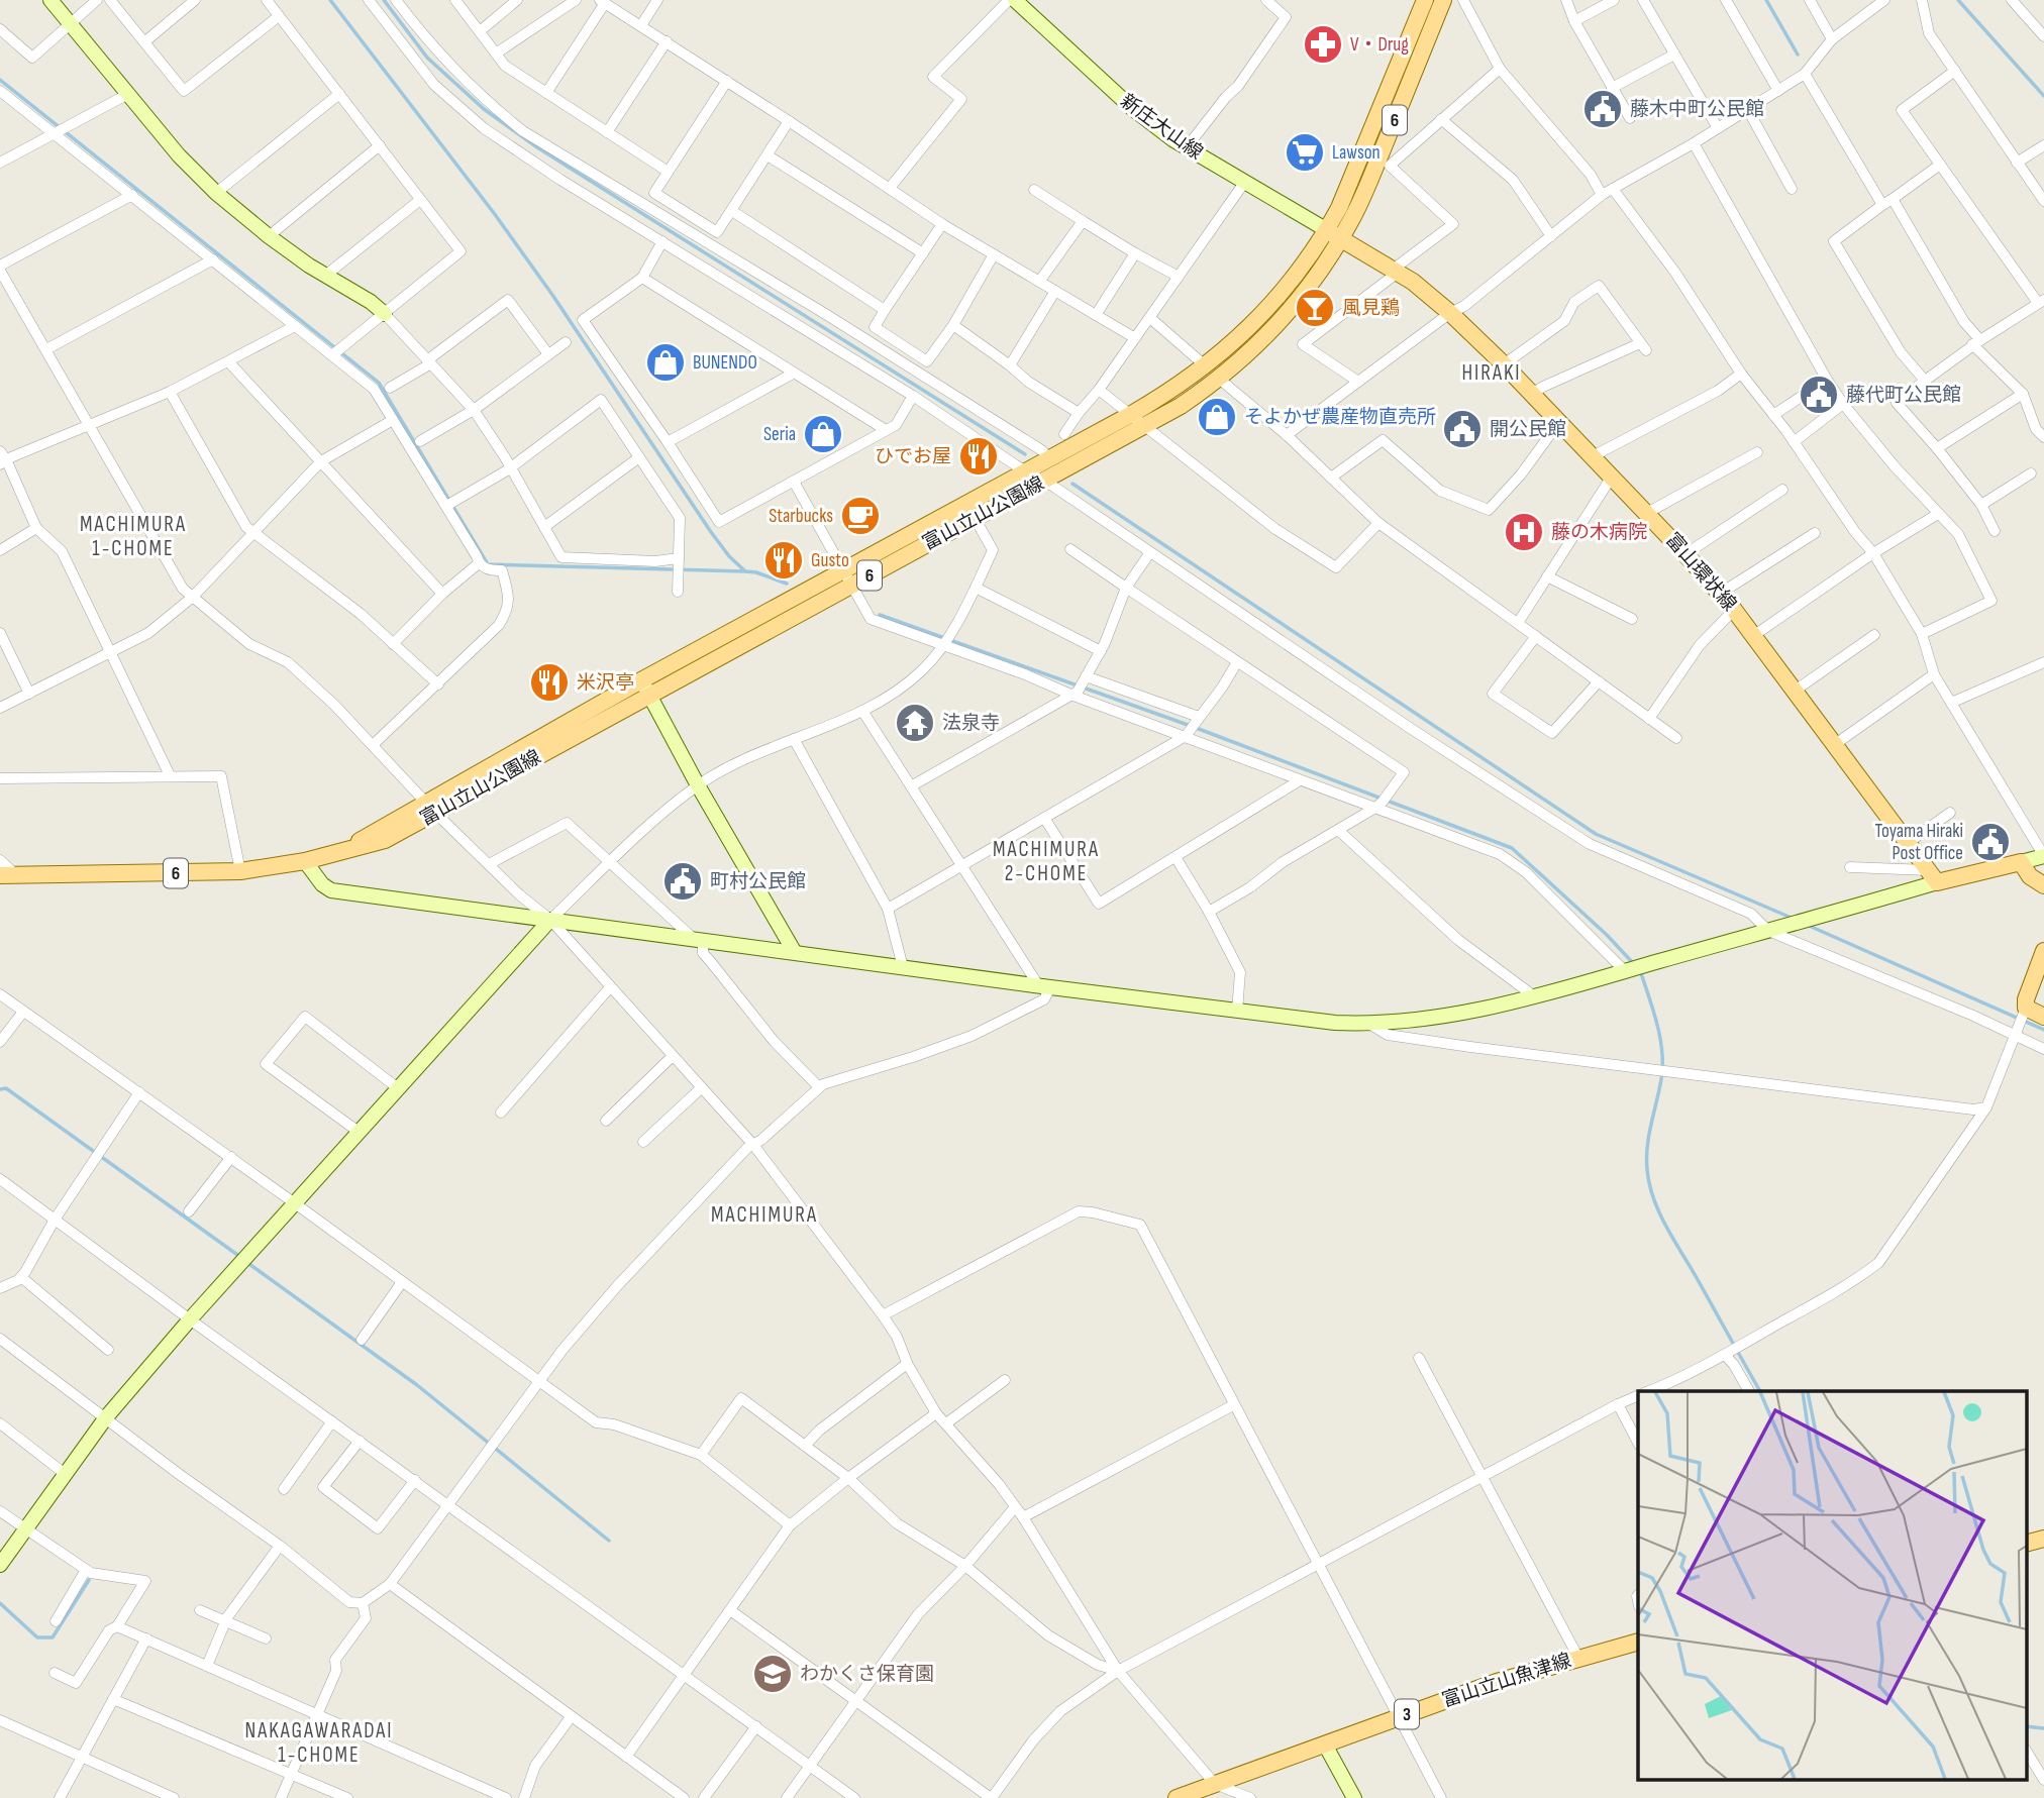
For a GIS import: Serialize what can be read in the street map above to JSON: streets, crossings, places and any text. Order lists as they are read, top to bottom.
{
  "streets": {
    "main road": [
      "6",
      "富山立山公園線",
      "富山環状線",
      "富山立山魚津線",
      "3"
    ],
    "street": ["新庄大山線"]
  },
  "crossings": [
    ["新庄大山線", "富山立山公園線"],
    ["新庄大山線", "富山環状線"],
    ["富山立山公園線", "富山環状線"]
  ],
  "districts": [
    "HIRAKI",
    "MACHIMURA 1-CHOME",
    "MACHIMURA 2-CHOME",
    "MACHIMURA",
    "NAKAGAWARADAI 1-CHOME"
  ],
  "places": {
    "pharmacy": ["V・Drug"],
    "public building": [
      "藤木中町公民館",
      "藤代町公民館",
      "開公民館",
      "Toyama Hiraki Post Office",
      "町村公民館"
    ],
    "supermarket": ["Lawson"],
    "bar": ["風見鶏"],
    "shop": ["BUNENDO", "そよかぜ農産物直売所", "Seria"],
    "restaurant": ["ひでお屋", "Gusto", "米沢亭"],
    "cafe": ["Starbucks"],
    "hospital": ["藤の木病院"],
    "temple": ["法泉寺"],
    "school or university": ["わかくさ保育園"]
  }
}
